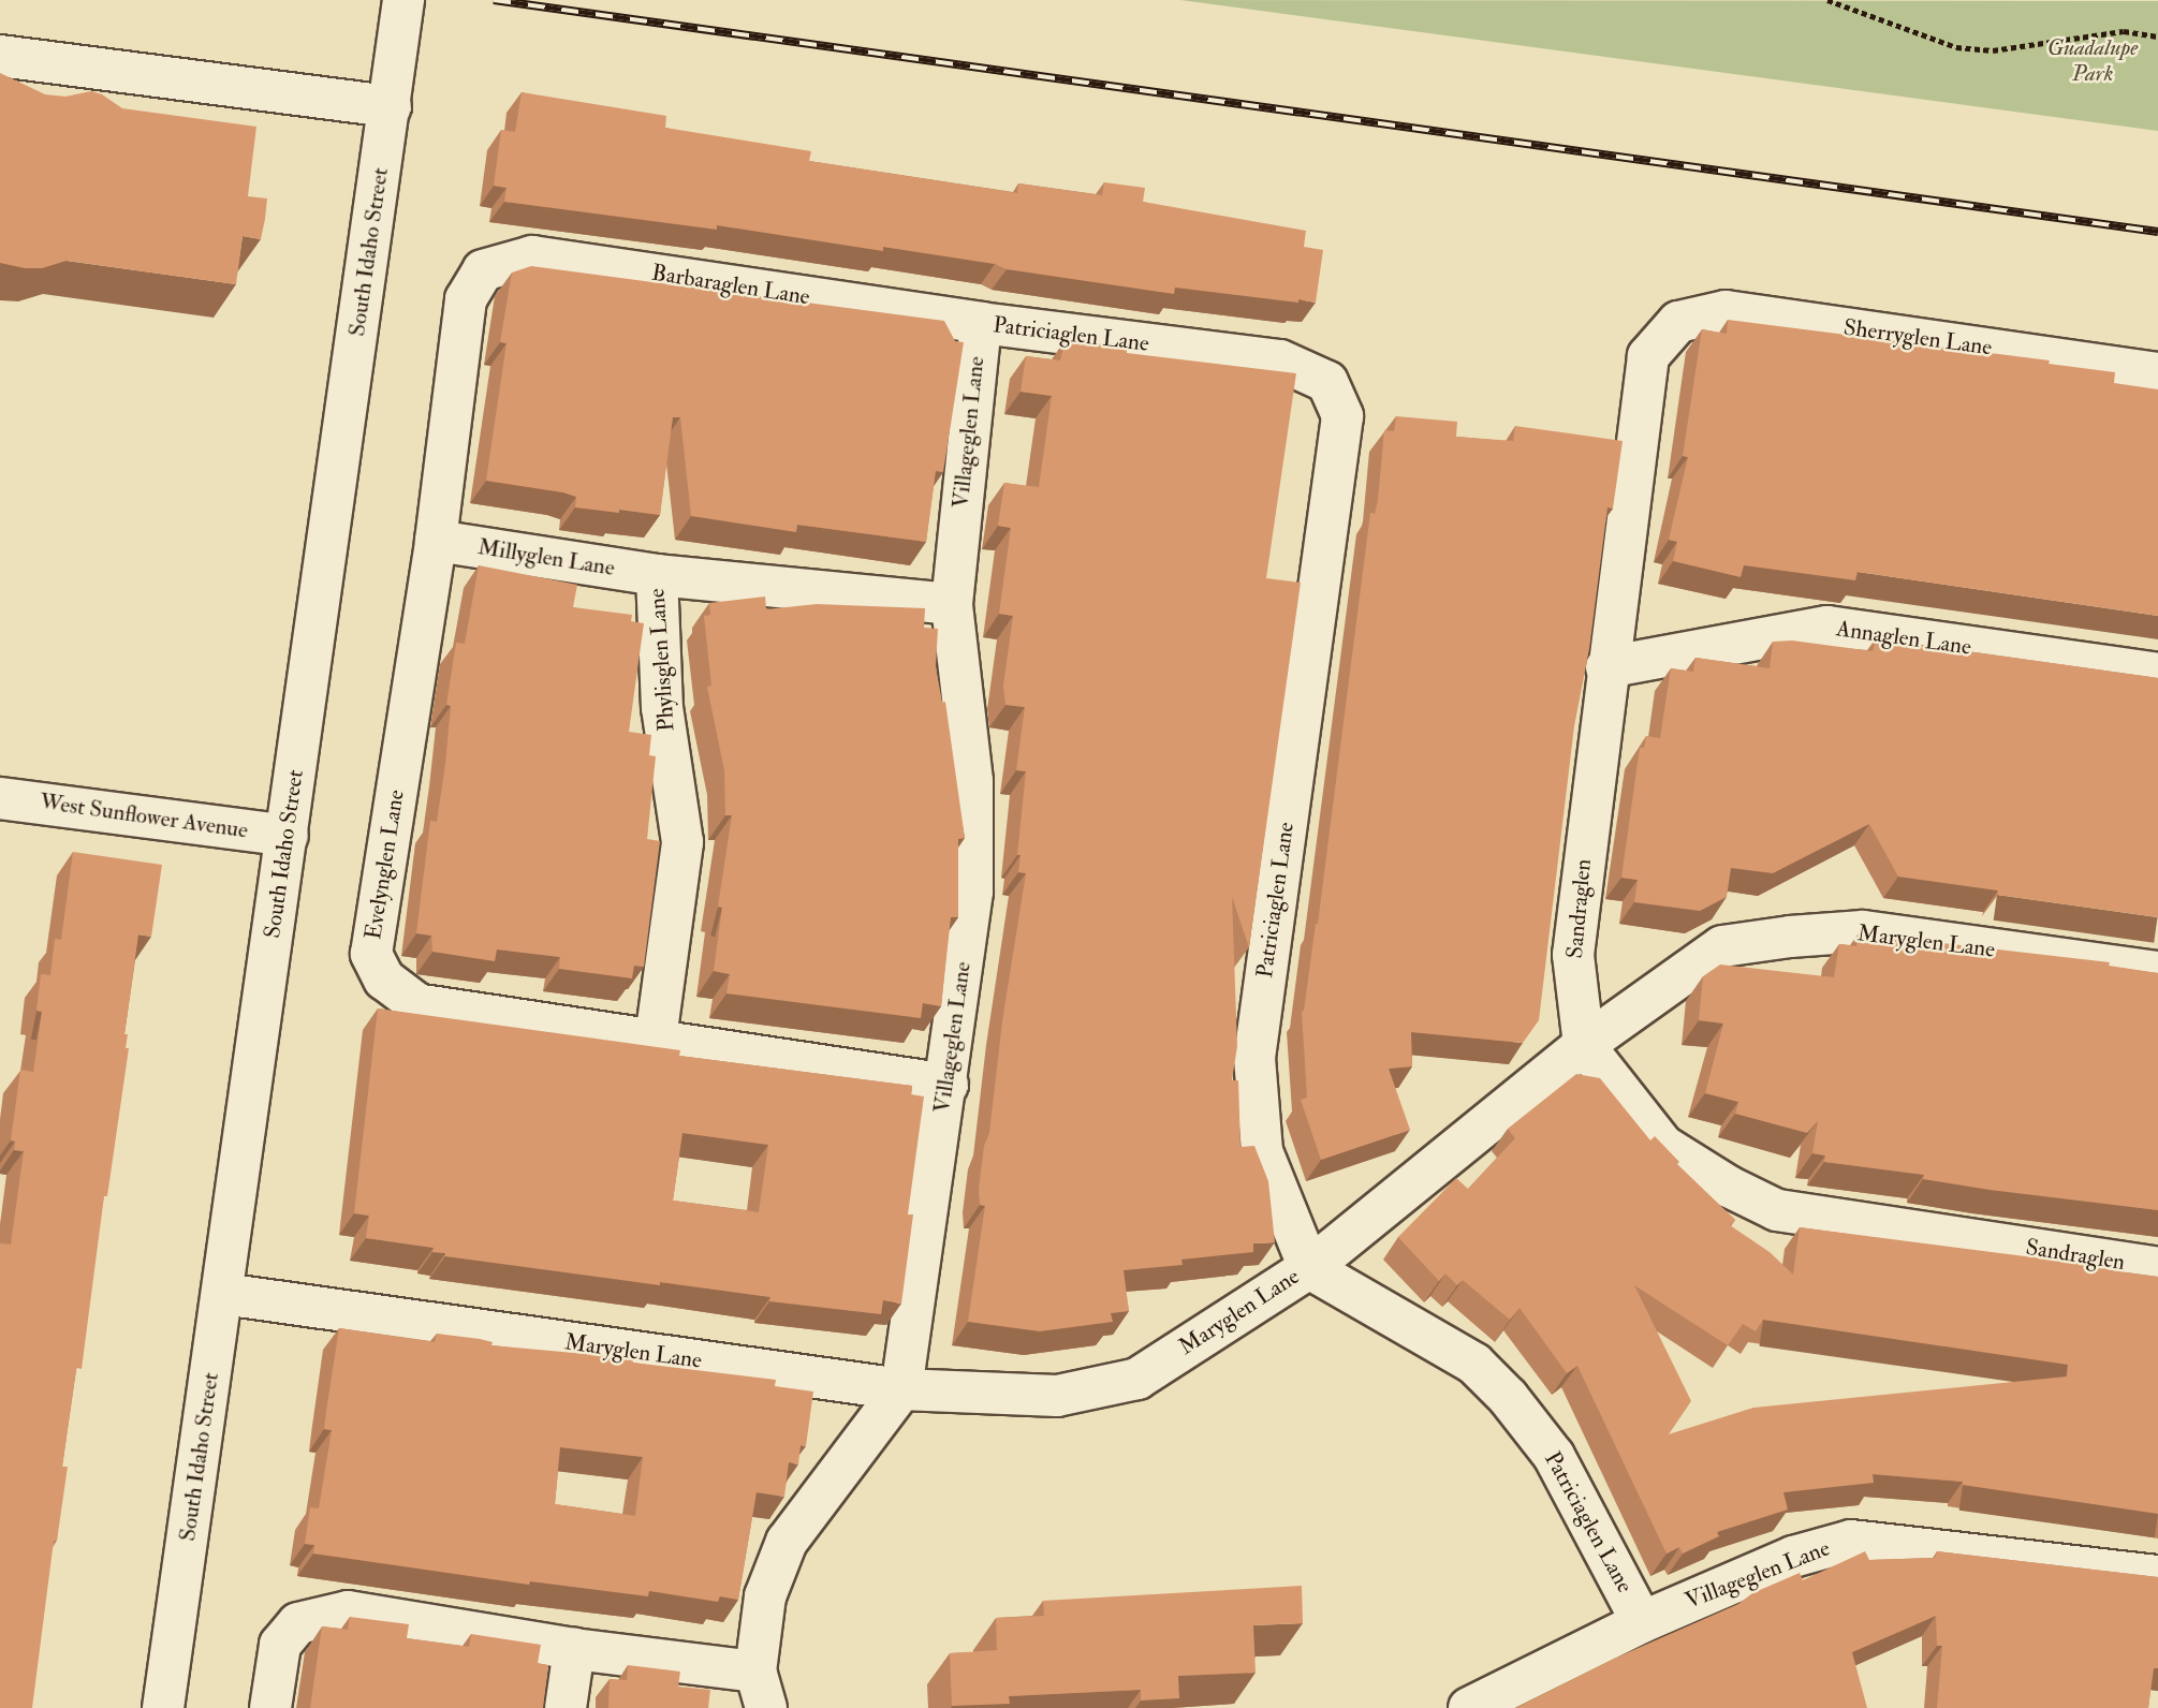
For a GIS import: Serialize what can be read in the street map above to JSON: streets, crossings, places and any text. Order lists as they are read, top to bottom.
{
  "streets": {
    "street": [
      "South Idaho Street",
      "Barbaraglen Lane",
      "Patriciaglen Lane",
      "Sherryglen Lane",
      "Villageglen Lane",
      "Millyglen Lane",
      "Annaglen Lane",
      "Phylisglen Lane",
      "West Sunflower Avenue",
      "Evelynglen Lane",
      "Sandraglen",
      "Maryglen Lane"
    ]
  },
  "crossings": [
    ["South Idaho Street", "West Sunflower Avenue"],
    ["South Idaho Street", "Maryglen Lane"],
    ["Barbaraglen Lane", "Patriciaglen Lane"],
    ["Barbaraglen Lane", "Villageglen Lane"],
    ["Barbaraglen Lane", "Evelynglen Lane"],
    ["Patriciaglen Lane", "Villageglen Lane"],
    ["Patriciaglen Lane", "Maryglen Lane"],
    ["Sherryglen Lane", "Sandraglen"],
    ["Villageglen Lane", "Phylisglen Lane"],
    ["Villageglen Lane", "Evelynglen Lane"],
    ["Villageglen Lane", "Maryglen Lane"],
    ["Millyglen Lane", "Phylisglen Lane"],
    ["Millyglen Lane", "Evelynglen Lane"],
    ["Annaglen Lane", "Sandraglen"],
    ["Phylisglen Lane", "Evelynglen Lane"],
    ["Sandraglen", "Maryglen Lane"]
  ],
  "parks": ["Guadalupe Park"]
}
